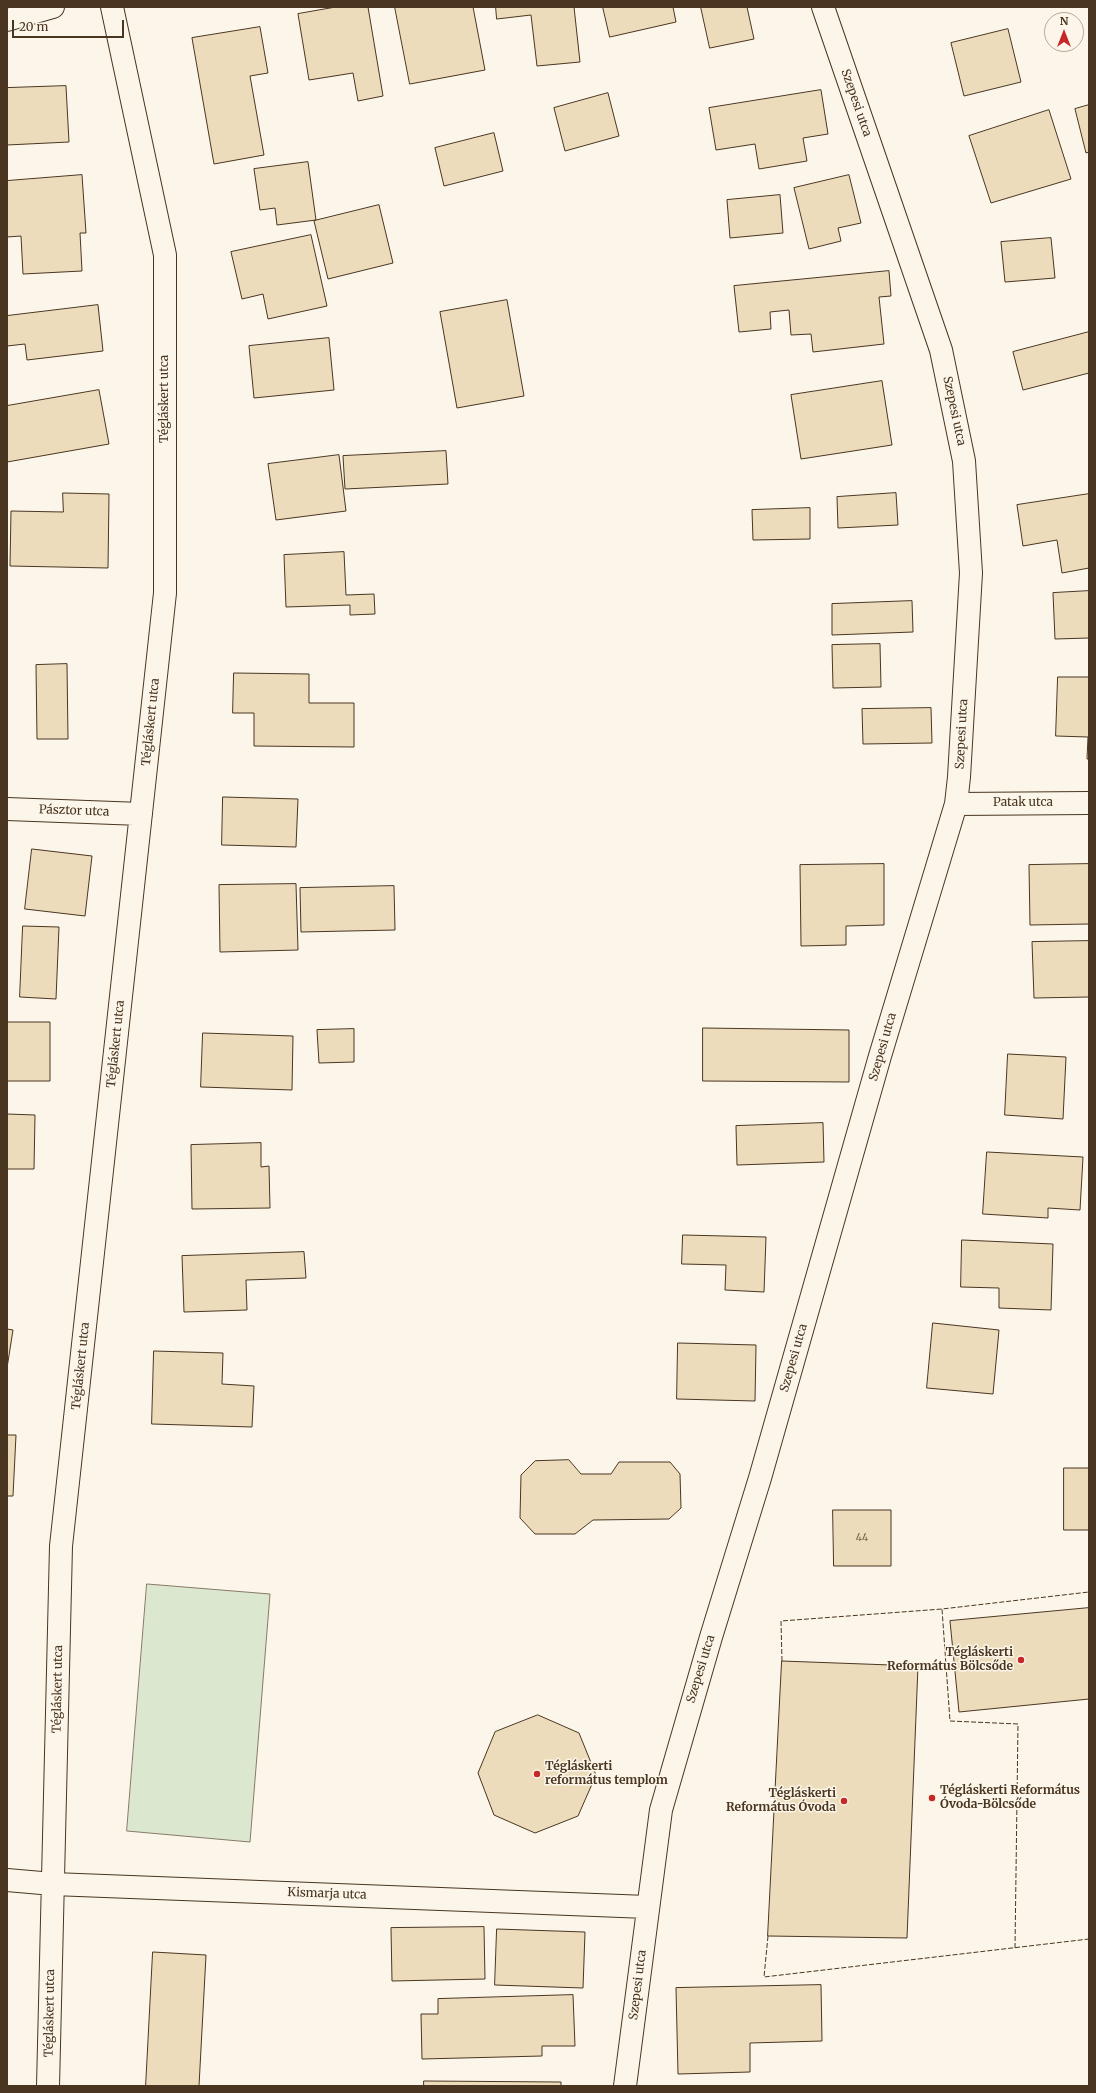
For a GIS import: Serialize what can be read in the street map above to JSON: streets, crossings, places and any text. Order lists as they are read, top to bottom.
{
  "streets": {
    "street": [
      "Szepesi utca",
      "Tégláskert utca",
      "Patak utca",
      "Pásztor utca",
      "Kismarja utca"
    ]
  },
  "crossings": [
    ["Szepesi utca", "Patak utca"],
    ["Szepesi utca", "Kismarja utca"],
    ["Tégláskert utca", "Pásztor utca"],
    ["Tégláskert utca", "Kismarja utca"]
  ],
  "places": [
    "Tégláskerti Református Bölcsőde",
    "Tégláskerti református templom",
    "Tégláskerti Református Óvoda-Bölcsőde",
    "Tégláskerti Református Óvoda"
  ],
  "house_numbers": ["44"],
  "scale_bar": "20 m",
  "north": "top"
}
